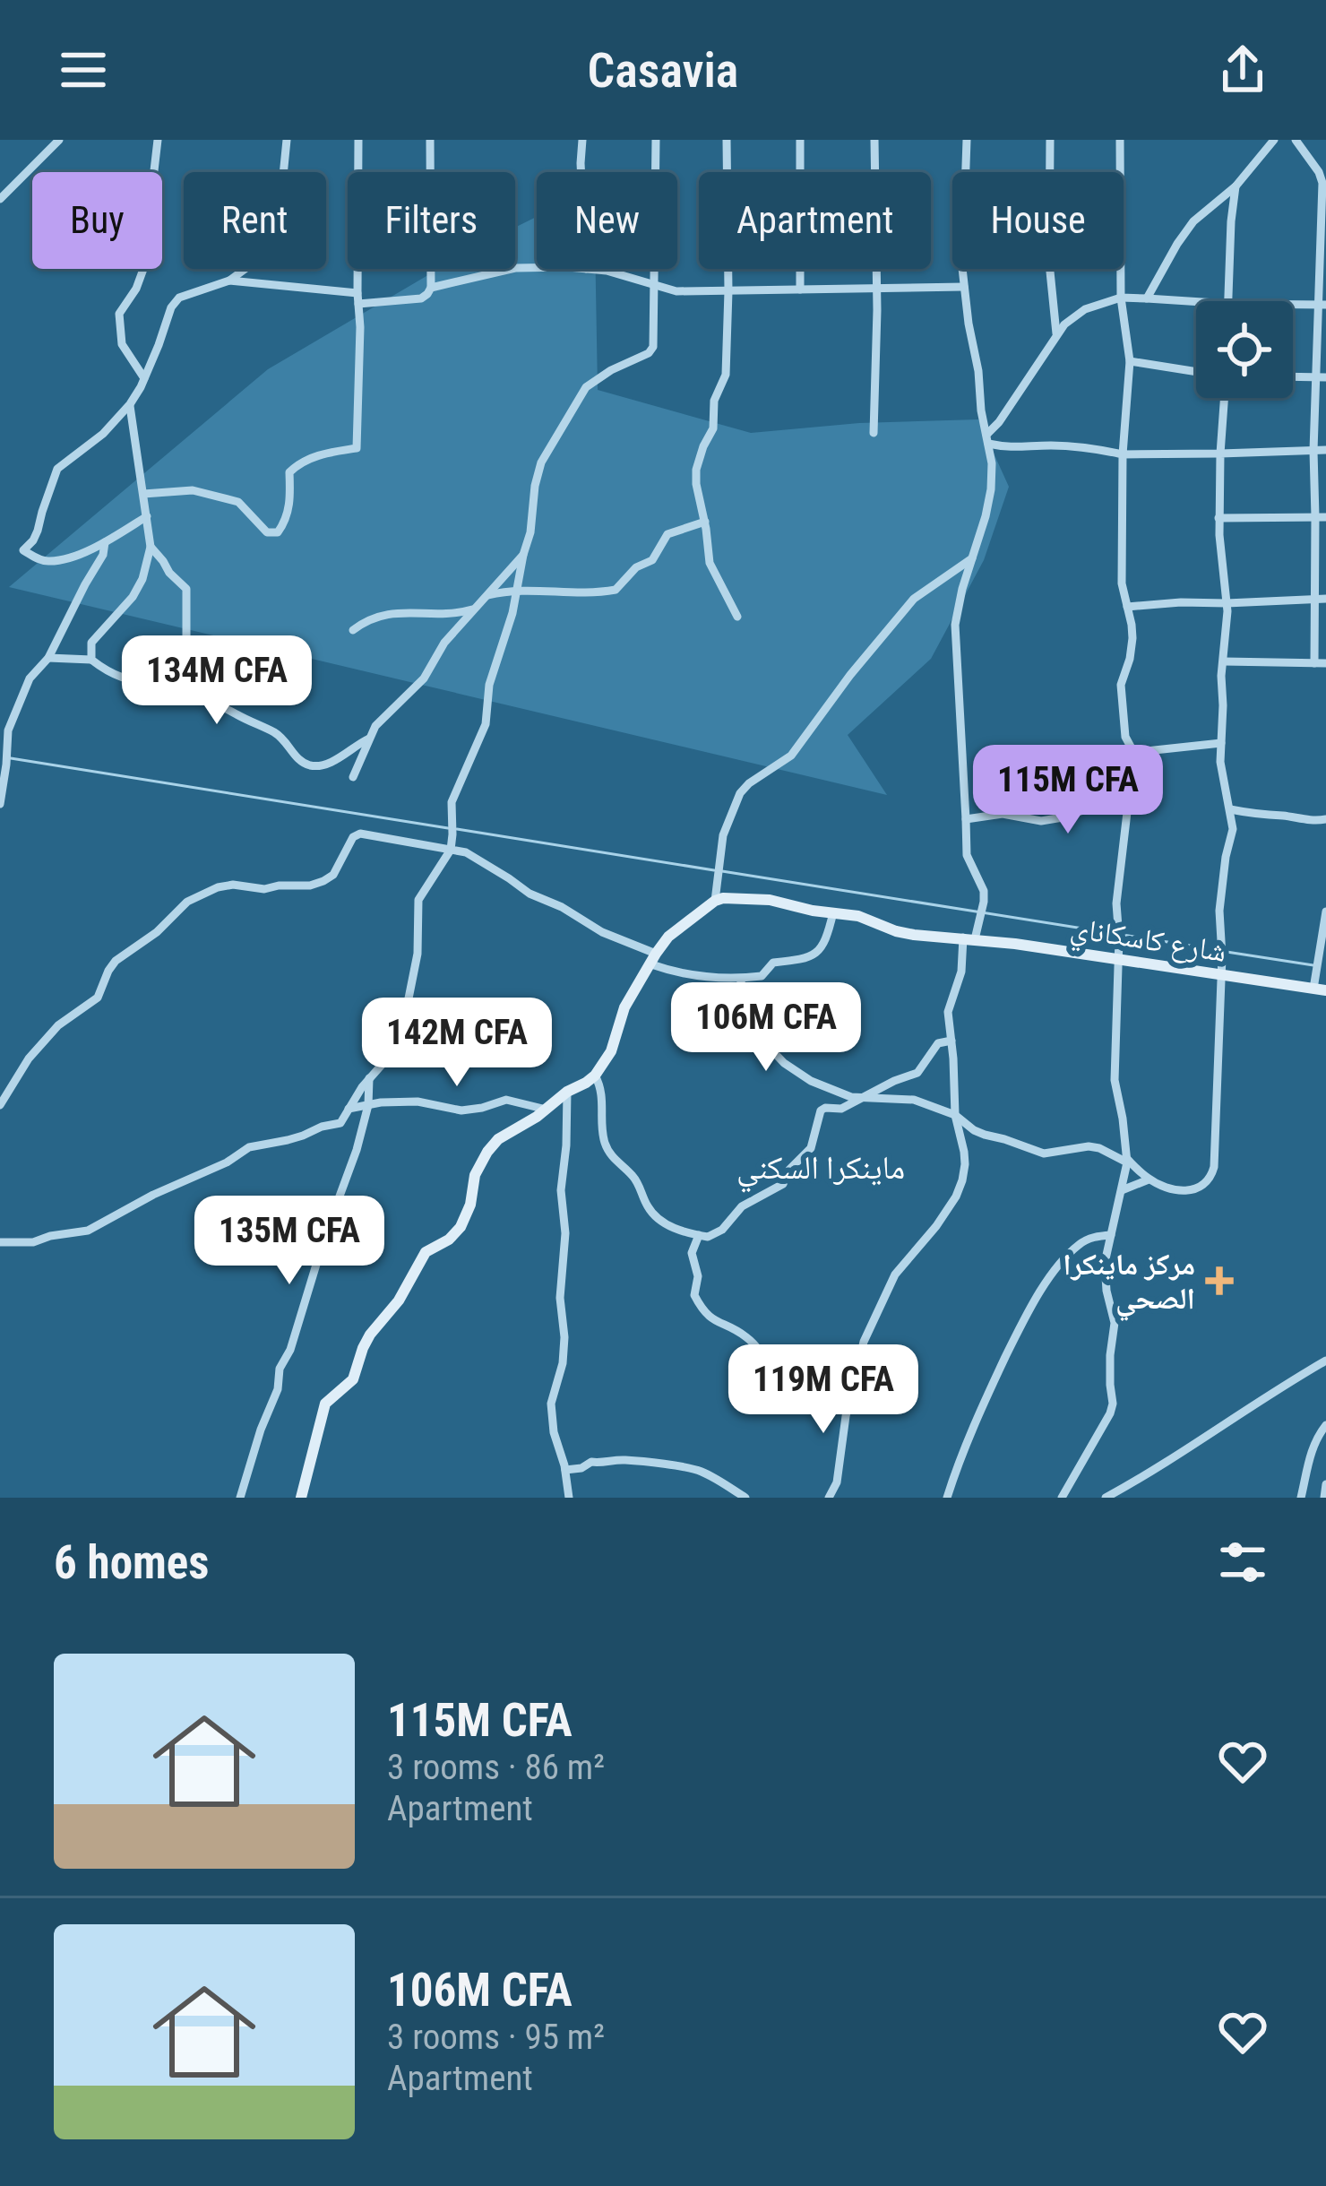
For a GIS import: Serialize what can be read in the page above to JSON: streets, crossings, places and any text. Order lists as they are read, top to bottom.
{
  "streets": {
    "street": ["شارع كاسكاناي"]
  },
  "districts": ["ماينكرا السكني"],
  "places": {
    "health": ["مركز ماينكرا الصحي"]
  },
  "page": {
    "header": "Casavia",
    "chip": [
      "Buy",
      "Rent",
      "Filters",
      "New",
      "Apartment",
      "House"
    ],
    "price": [
      "134M CFA",
      "115M CFA",
      "106M CFA",
      "142M CFA",
      "135M CFA",
      "119M CFA"
    ],
    "heading": "6 homes",
    "list": [
      {
        "name": "115M CFA",
        "note": "3 rooms · 86 m² · Apartment"
      },
      {
        "name": "106M CFA",
        "note": "3 rooms · 95 m² · Apartment"
      }
    ]
  }
}
